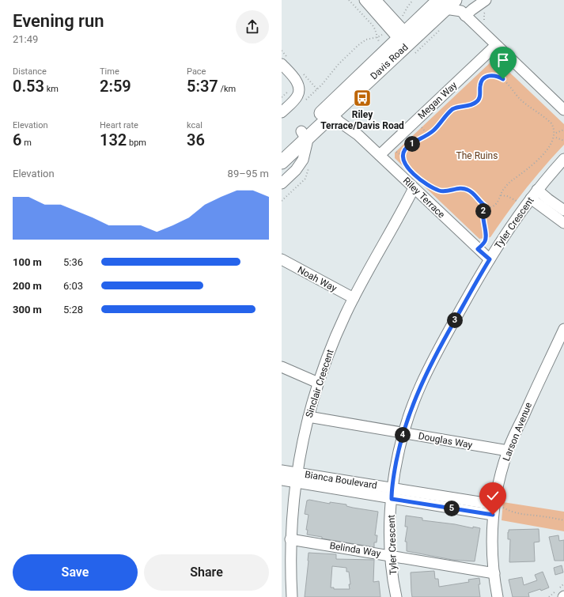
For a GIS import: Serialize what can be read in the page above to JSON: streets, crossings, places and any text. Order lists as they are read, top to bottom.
{
  "streets": {
    "main road": ["Davis Road"],
    "street": [
      "Megan Way",
      "Riley Terrace",
      "Tyler Crescent",
      "Noah Way",
      "Sinclair Crescent",
      "Larson Avenue",
      "Douglas Way",
      "Bianca Boulevard",
      "Belinda Way"
    ]
  },
  "crossings": [
    ["Davis Road", "Riley Terrace"],
    ["Megan Way", "Riley Terrace"],
    ["Riley Terrace", "Tyler Crescent"],
    ["Riley Terrace", "Sinclair Crescent"],
    ["Tyler Crescent", "Douglas Way"],
    ["Tyler Crescent", "Bianca Boulevard"],
    ["Tyler Crescent", "Belinda Way"],
    ["Noah Way", "Sinclair Crescent"],
    ["Sinclair Crescent", "Douglas Way"],
    ["Sinclair Crescent", "Bianca Boulevard"],
    ["Sinclair Crescent", "Belinda Way"],
    ["Larson Avenue", "Douglas Way"],
    ["Larson Avenue", "Bianca Boulevard"],
    ["Larson Avenue", "Belinda Way"]
  ],
  "parks": ["The Ruins"],
  "places": {
    "bus stop": ["Riley Terrace/Davis Road"]
  },
  "page": {
    "heading": ["Evening run", "21:49"],
    "stats": [
      ["Distance", "0.53 km"],
      ["Time", "2:59"],
      ["Pace", "5:37 /km"],
      ["Elevation", "6 m"],
      ["Heart rate", "132 bpm"],
      ["kcal", "36"]
    ],
    "pins": [
      "1",
      "2",
      "3",
      "4",
      "5"
    ],
    "chart": ["Elevation", "89–95 m"],
    "list": [
      {
        "name": "100 m",
        "note": "5:36"
      },
      {
        "name": "200 m",
        "note": "6:03"
      },
      {
        "name": "300 m",
        "note": "5:28"
      }
    ],
    "buttons": ["Save", "Share"]
  }
}
